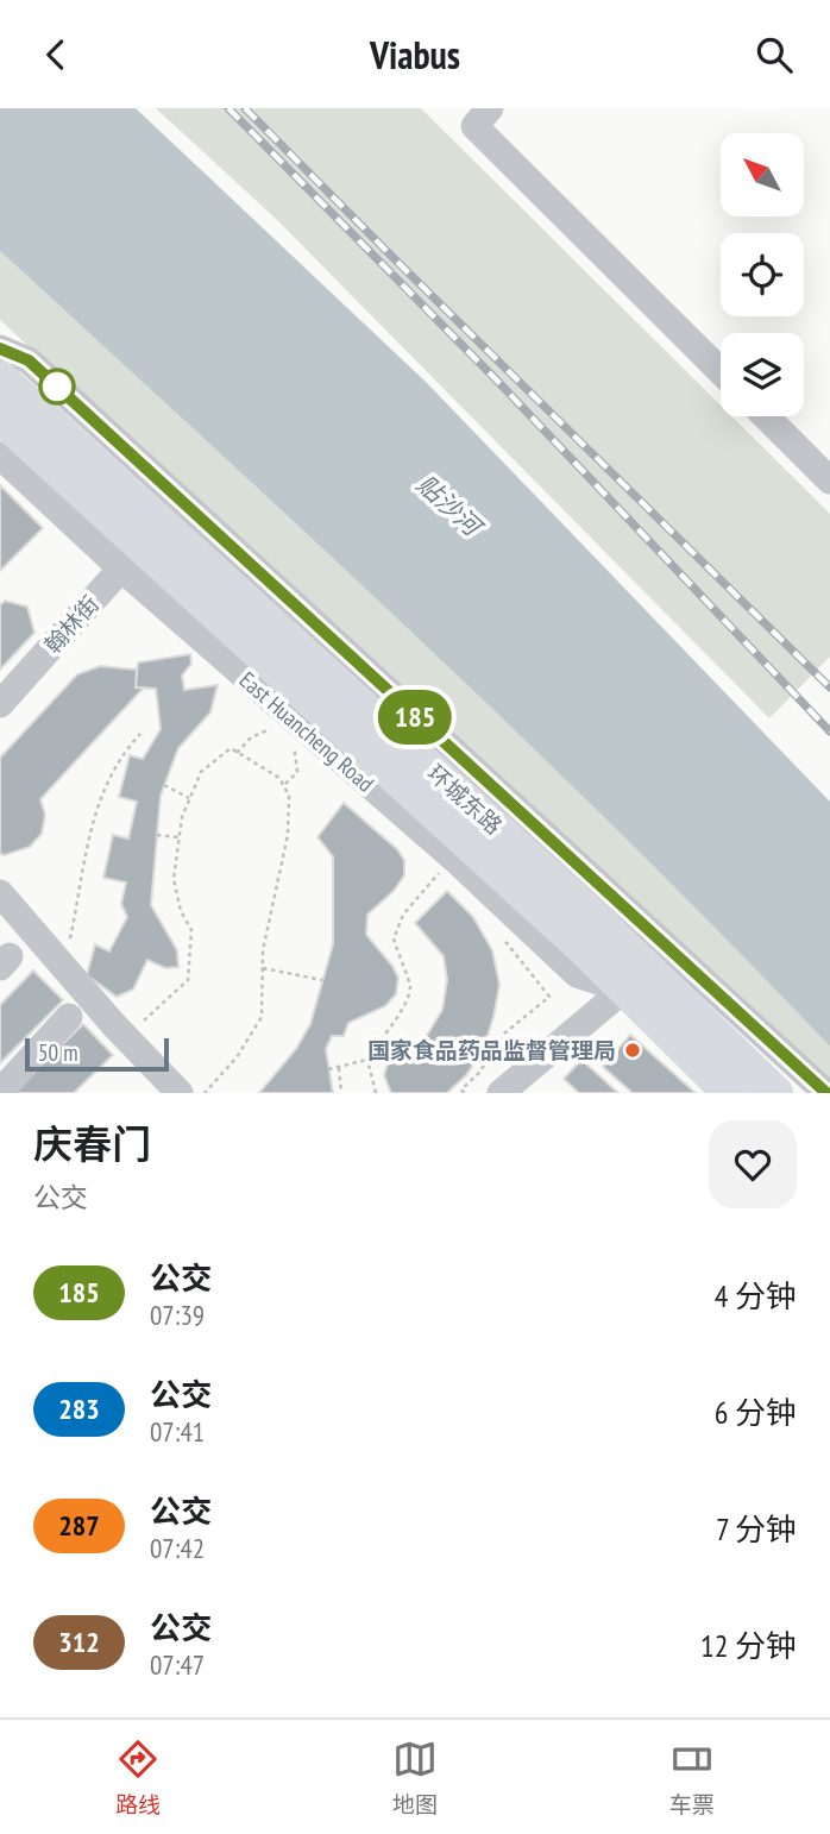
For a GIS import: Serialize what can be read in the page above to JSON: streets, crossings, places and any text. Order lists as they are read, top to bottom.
{
  "streets": {
    "main road": ["环城东路"],
    "street": ["翰林街", "East Huancheng Road"]
  },
  "crossings": [
    ["翰林街", "East Huancheng Road"],
    ["翰林街", "环城东路"],
    ["East Huancheng Road", "环城东路"]
  ],
  "water": ["贴沙河"],
  "places": ["国家食品药品监督管理局"],
  "lines": ["bus line 185"],
  "scale_bar": "50 m",
  "north": "top left",
  "page": {
    "header": "Viabus",
    "on_map": "185",
    "scale": "50 m",
    "heading": ["庆春门", "公交"],
    "list": [
      {
        "mark": "185",
        "name": "公交",
        "note": "07:39",
        "value": "4 分钟"
      },
      {
        "mark": "283",
        "name": "公交",
        "note": "07:41",
        "value": "6 分钟"
      },
      {
        "mark": "287",
        "name": "公交",
        "note": "07:42",
        "value": "7 分钟"
      },
      {
        "mark": "312",
        "name": "公交",
        "note": "07:47",
        "value": "12 分钟"
      }
    ],
    "tabs": ["路线", "地图", "车票"]
  }
}
